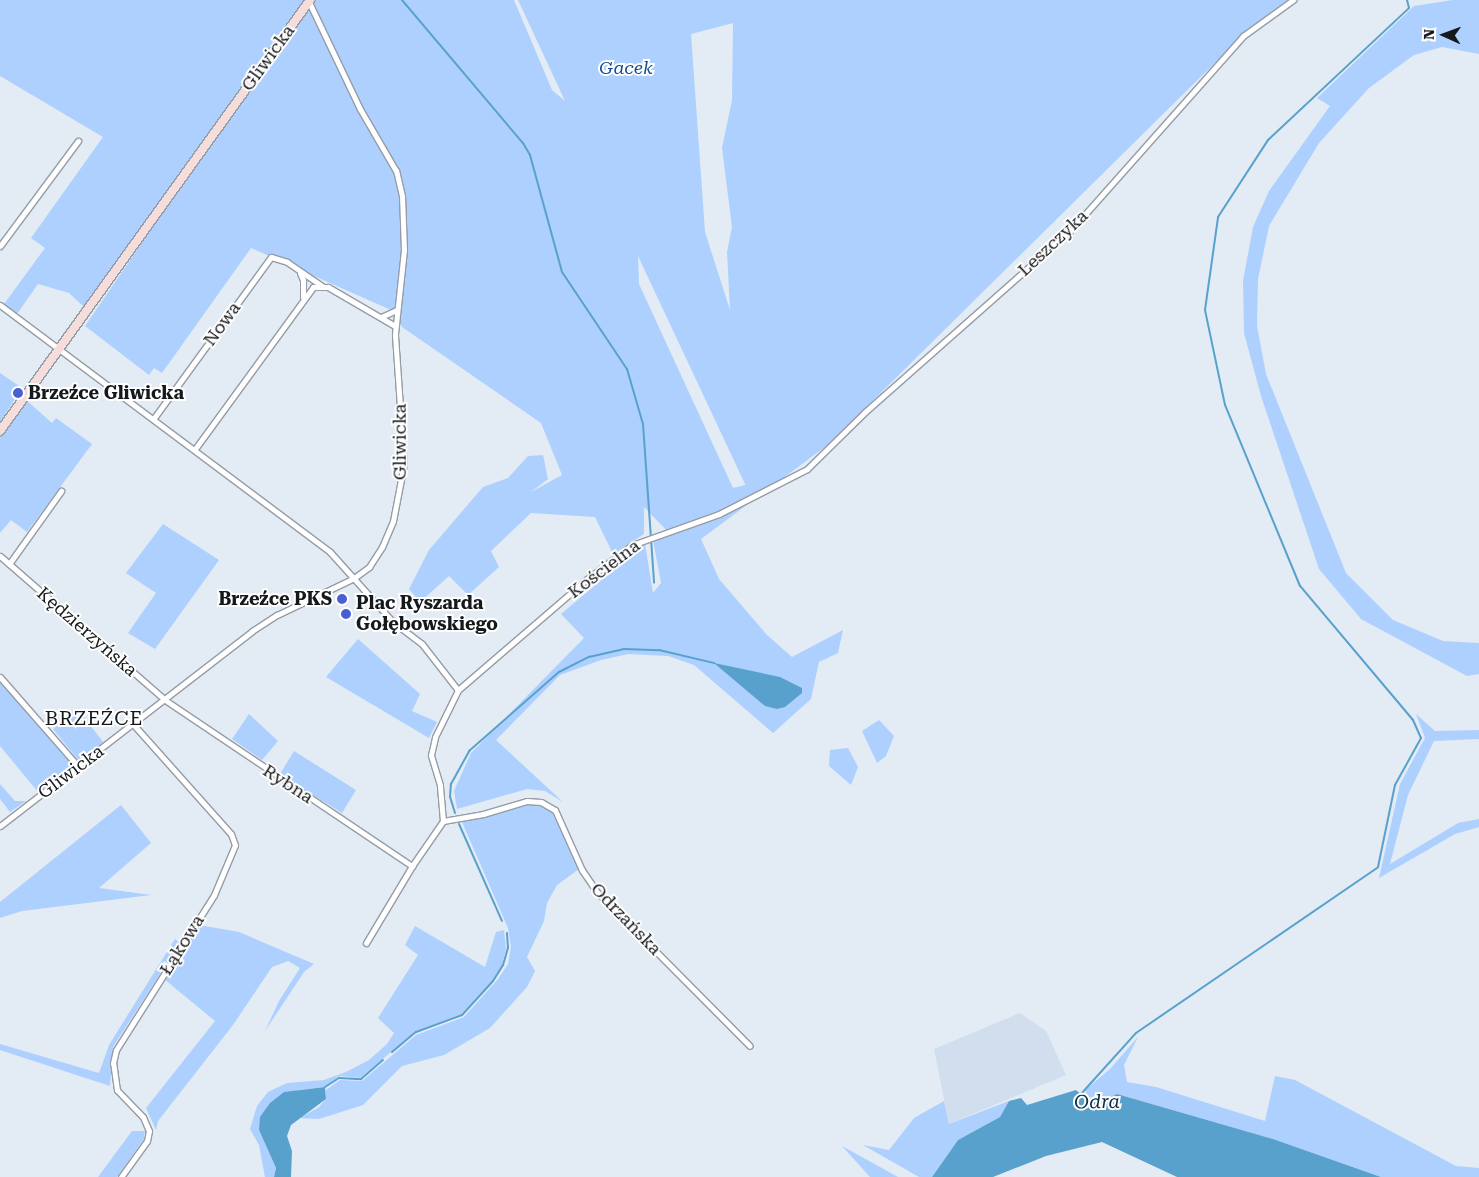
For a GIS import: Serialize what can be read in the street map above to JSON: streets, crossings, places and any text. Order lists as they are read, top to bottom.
{
  "streets": {
    "main road": ["Gliwicka"],
    "street": [
      "Leszczyka",
      "Nowa",
      "Kościelna",
      "Kędzierzyńska",
      "Rybna",
      "Odrzańska",
      "Łąkowa"
    ]
  },
  "crossings": [
    ["Gliwicka", "Nowa"],
    ["Gliwicka", "Kędzierzyńska"],
    ["Gliwicka", "Rybna"],
    ["Gliwicka", "Łąkowa"],
    ["Leszczyka", "Kościelna"],
    ["Kędzierzyńska", "Rybna"]
  ],
  "districts": ["BRZEŹCE"],
  "water": ["Odra"],
  "parks": ["Gacek"],
  "places": ["Brzeźce Gliwicka", "Brzeźce PKS", "Plac Ryszarda Gołębowskiego"],
  "north": "left"
}
